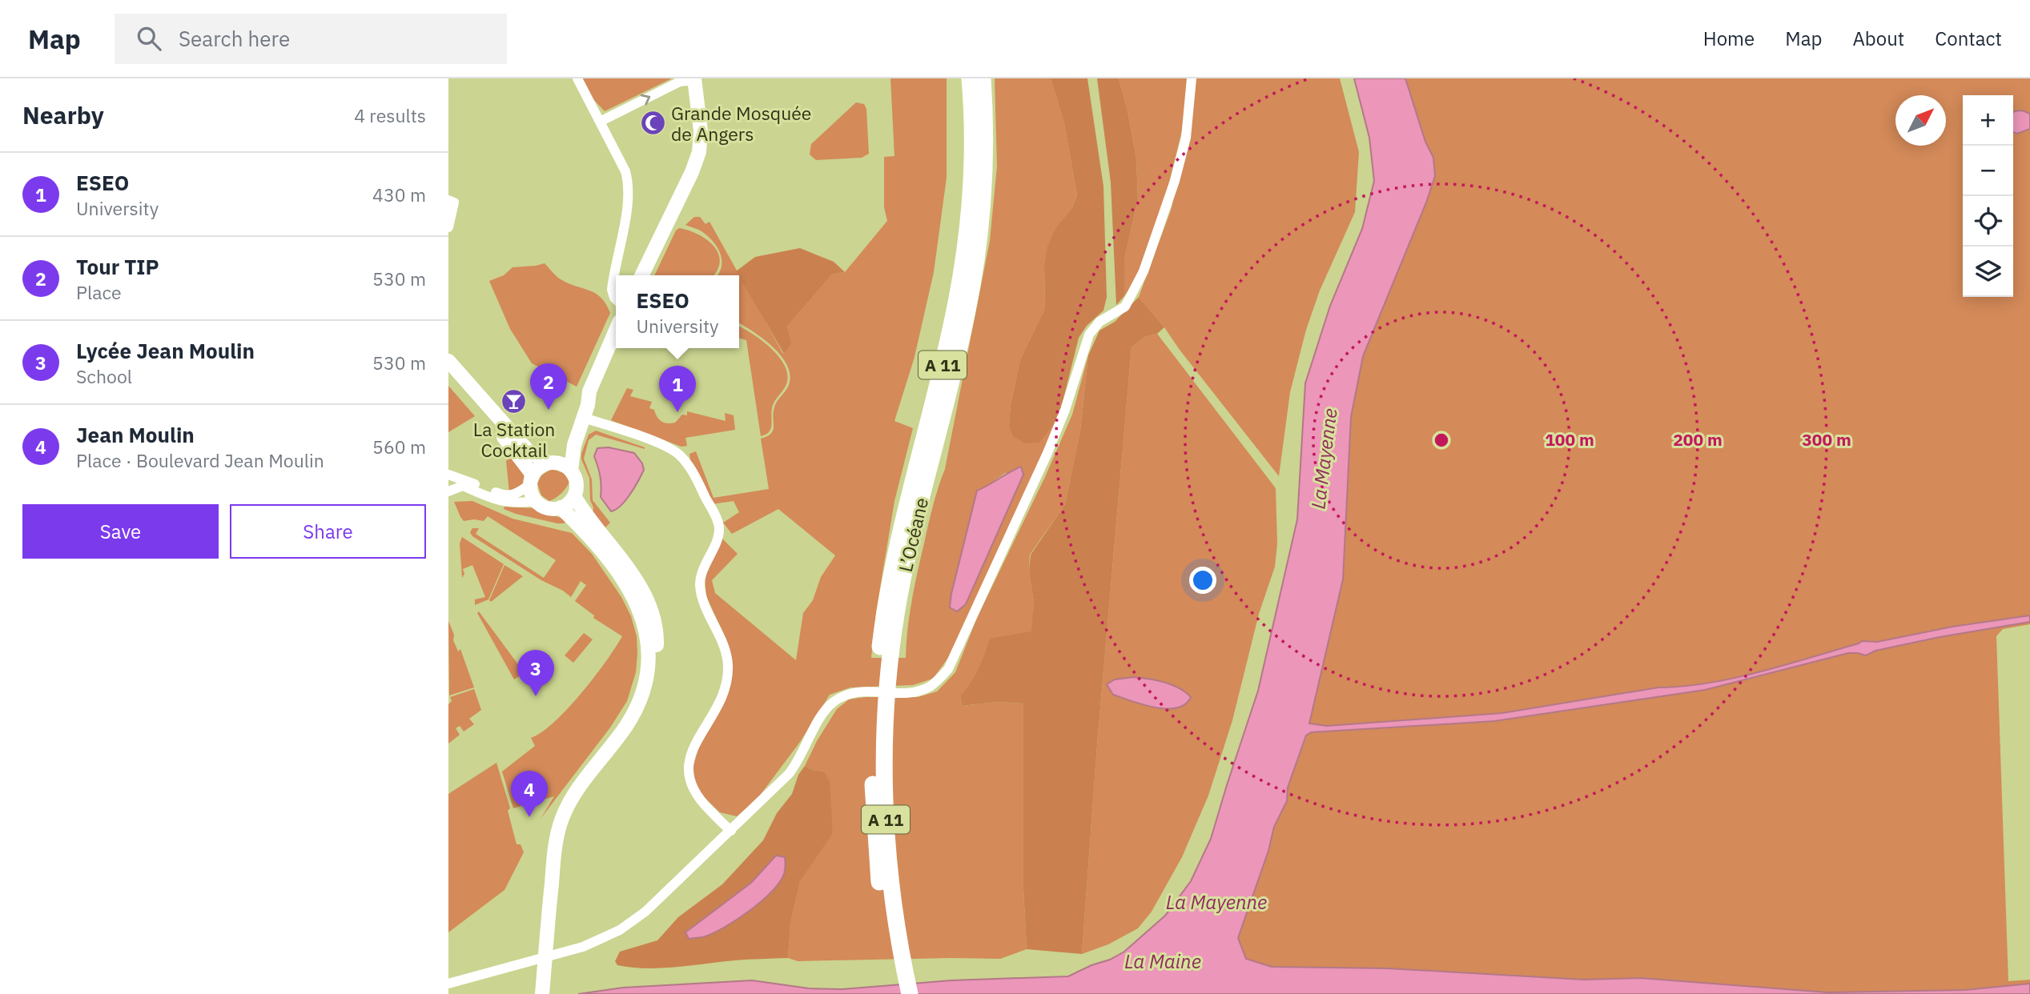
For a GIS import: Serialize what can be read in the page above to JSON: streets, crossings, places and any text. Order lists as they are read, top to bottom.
{
  "streets": {
    "highway": ["A 11", "L’Océane"]
  },
  "water": ["La Mayenne", "La Maine"],
  "places": {
    "mosque": ["Grande Mosquée de Angers"],
    "bar": ["La Station Cocktail"]
  },
  "north": "top right",
  "page": {
    "header": "Map",
    "search": "Search here",
    "nav": [
      "Home",
      "Map",
      "About",
      "Contact"
    ],
    "heading": ["Nearby", "4 results"],
    "map_buttons": ["+", "−"],
    "list": [
      {
        "mark": "1",
        "name": "ESEO",
        "note": "University",
        "value": "430 m"
      },
      {
        "mark": "2",
        "name": "Tour TIP",
        "note": "Place",
        "value": "530 m"
      },
      {
        "mark": "3",
        "name": "Lycée Jean Moulin",
        "note": "School",
        "value": "530 m"
      },
      {
        "mark": "4",
        "name": "Jean Moulin",
        "note": "Place · Boulevard Jean Moulin",
        "value": "560 m"
      }
    ],
    "popup": ["ESEO", "University"],
    "pins": [
      "2",
      "1",
      "3",
      "4"
    ],
    "buttons": ["Save", "Share"]
  },
  "rings": ["100 m", "200 m", "300 m"]
}
